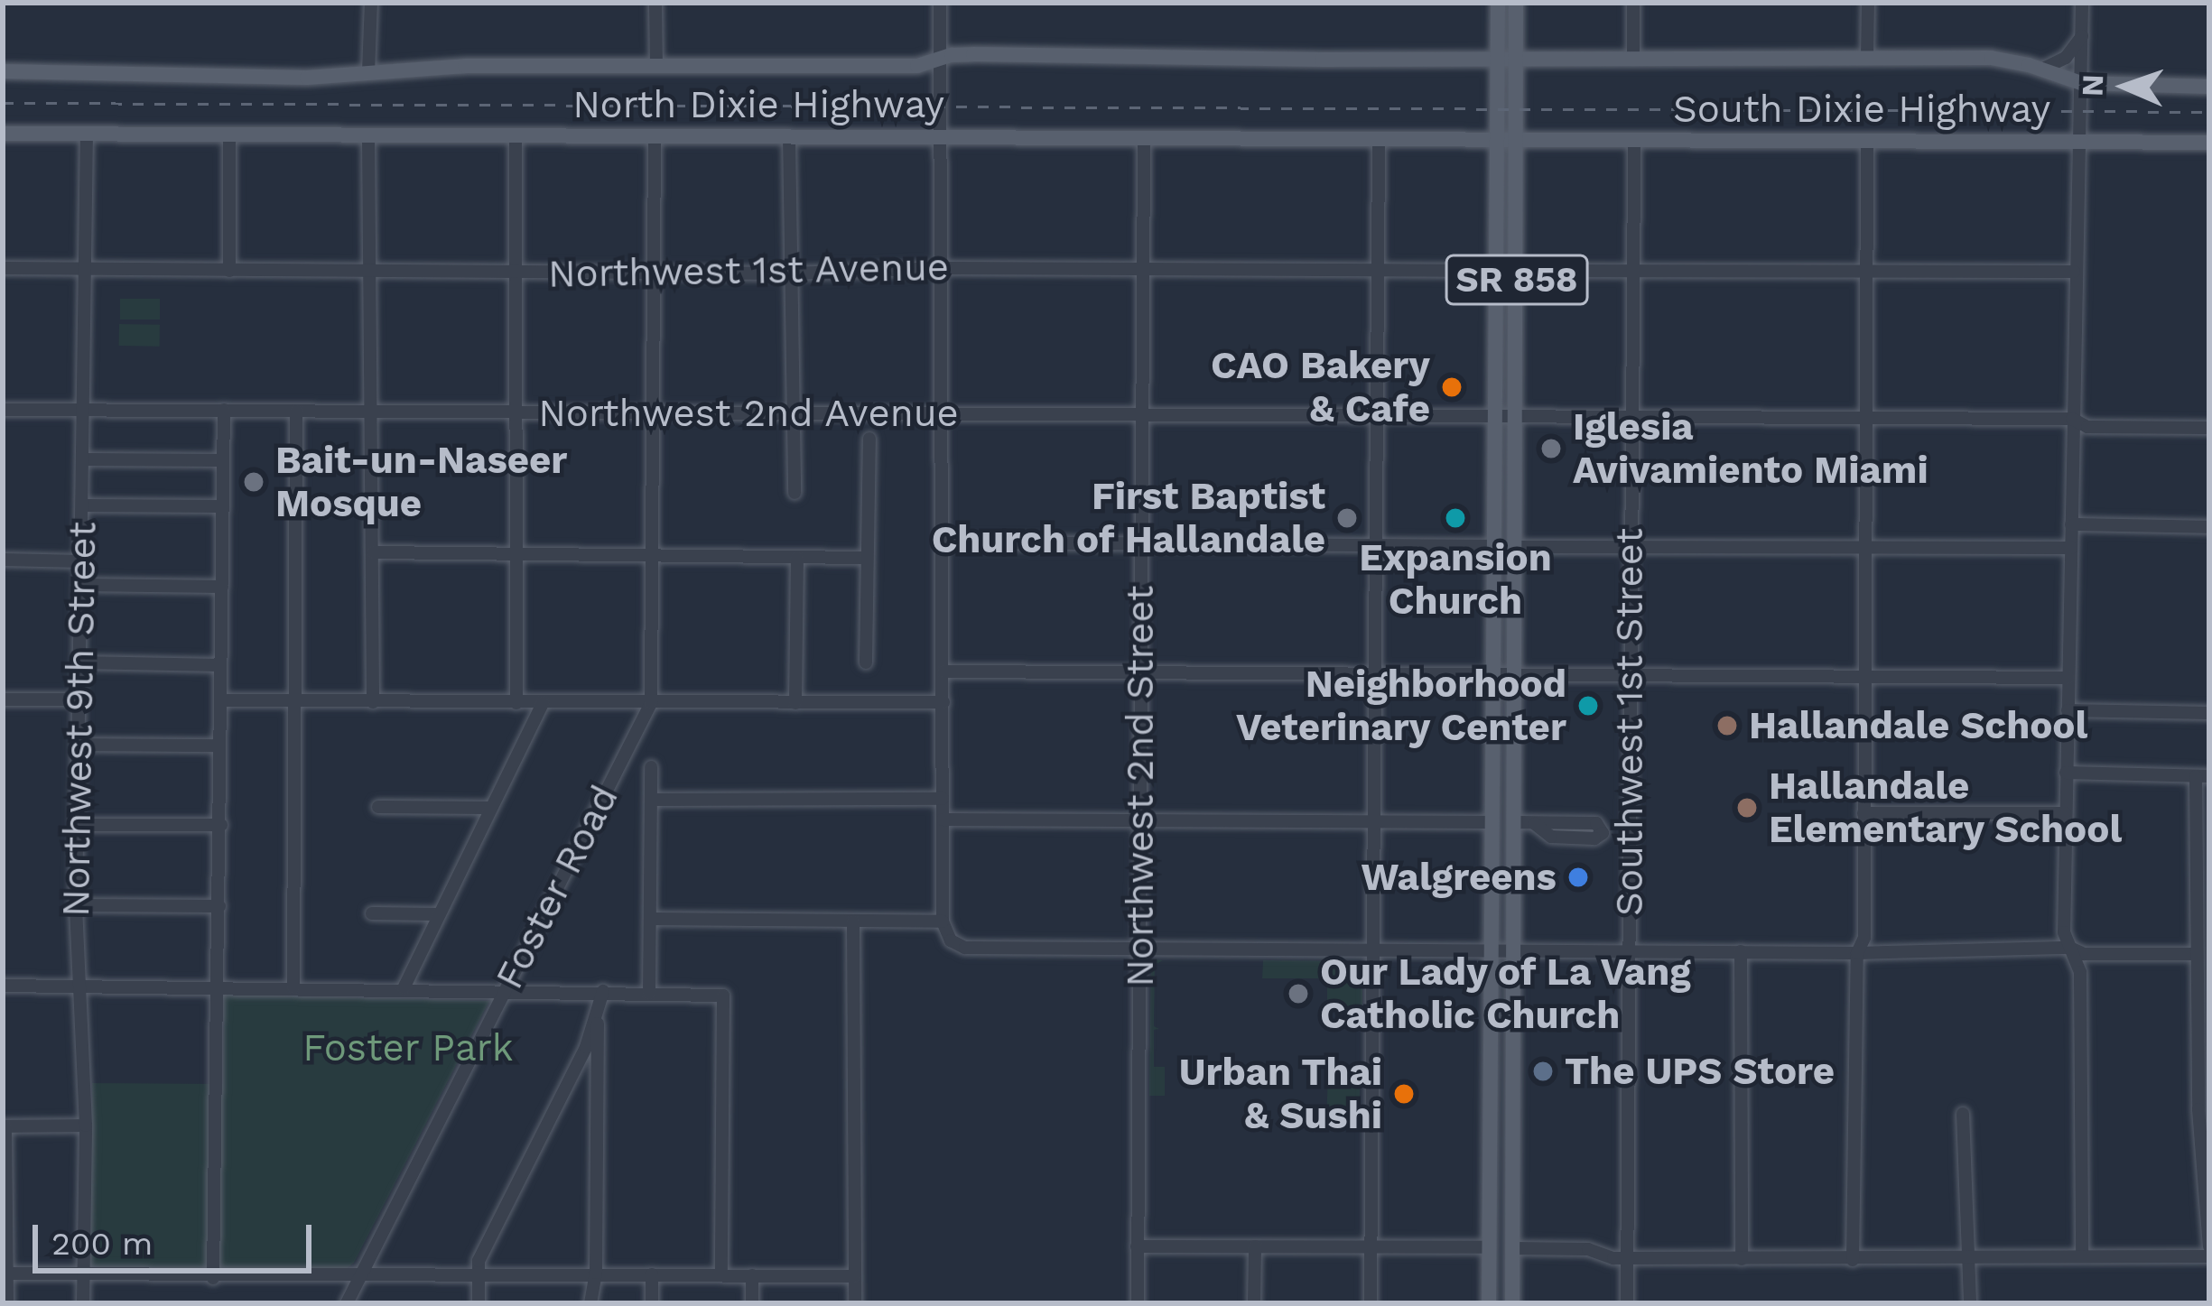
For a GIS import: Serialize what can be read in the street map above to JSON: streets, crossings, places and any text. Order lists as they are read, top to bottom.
{
  "streets": {
    "main road": ["North Dixie Highway", "South Dixie Highway", "SR 858"],
    "street": [
      "Northwest 1st Avenue",
      "Northwest 2nd Avenue",
      "Northwest 9th Street",
      "Southwest 1st Street",
      "Northwest 2nd Street",
      "Foster Road"
    ]
  },
  "crossings": [
    ["North Dixie Highway", "South Dixie Highway"],
    ["North Dixie Highway", "SR 858"],
    ["North Dixie Highway", "Northwest 9th Street"],
    ["North Dixie Highway", "Northwest 2nd Street"],
    ["South Dixie Highway", "SR 858"],
    ["South Dixie Highway", "Southwest 1st Street"],
    ["Northwest 1st Avenue", "SR 858"],
    ["Northwest 1st Avenue", "Northwest 9th Street"],
    ["Northwest 1st Avenue", "Northwest 2nd Street"],
    ["SR 858", "Northwest 2nd Avenue"],
    ["Northwest 2nd Avenue", "Northwest 9th Street"],
    ["Northwest 2nd Avenue", "Southwest 1st Street"],
    ["Northwest 2nd Avenue", "Northwest 2nd Street"]
  ],
  "parks": ["Foster Park"],
  "places": [
    "CAO Bakery & Cafe",
    "Iglesia Avivamiento Miami",
    "Bait-un-Naseer Mosque",
    "First Baptist Church of Hallandale",
    "Expansion Church",
    "Neighborhood Veterinary Center",
    "Hallandale School",
    "Hallandale Elementary School",
    "Walgreens",
    "Our Lady of La Vang Catholic Church",
    "The UPS Store",
    "Urban Thai & Sushi"
  ],
  "scale_bar": "200 m",
  "north": "left"
}
